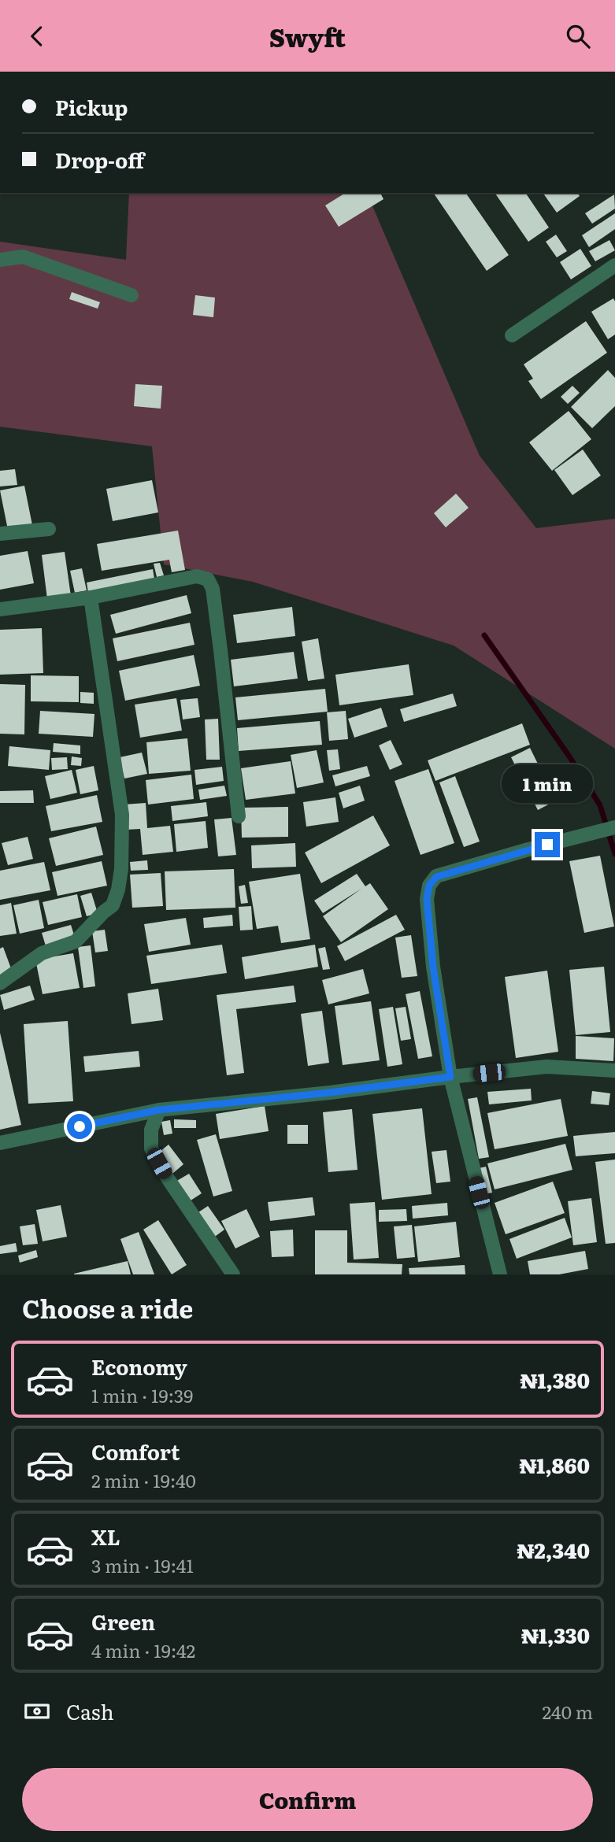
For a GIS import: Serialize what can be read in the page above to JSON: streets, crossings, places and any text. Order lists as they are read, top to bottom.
{
  "page": {
    "header": "Swyft",
    "banner": ["Pickup", "Drop-off"],
    "bubble": "1 min",
    "heading": "Choose a ride",
    "list": [
      {
        "name": "Economy",
        "note": "1 min · 19:39",
        "value": "₦1,380"
      },
      {
        "name": "Comfort",
        "note": "2 min · 19:40",
        "value": "₦1,860"
      },
      {
        "name": "XL",
        "note": "3 min · 19:41",
        "value": "₦2,340"
      },
      {
        "name": "Green",
        "note": "4 min · 19:42",
        "value": "₦1,330"
      }
    ],
    "pay": ["Cash", "240 m"],
    "buttons": "Confirm"
  }
}
